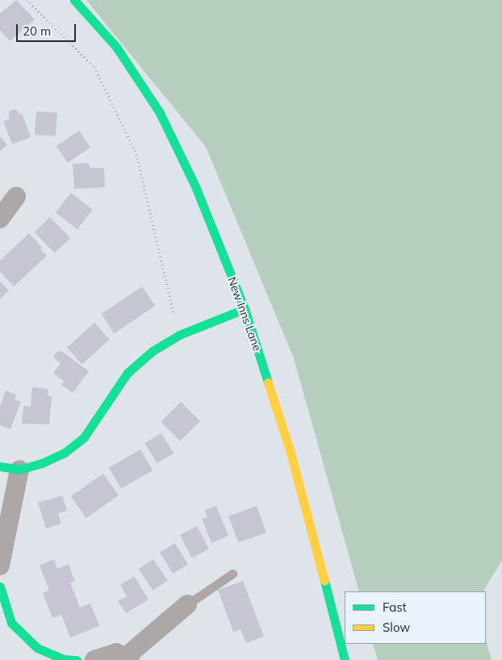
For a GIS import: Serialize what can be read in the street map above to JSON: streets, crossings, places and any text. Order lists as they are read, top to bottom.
{
  "streets": {
    "street": ["New Inns Lane"]
  },
  "legend": ["Fast", "Slow"],
  "scale_bar": "20 m"
}
